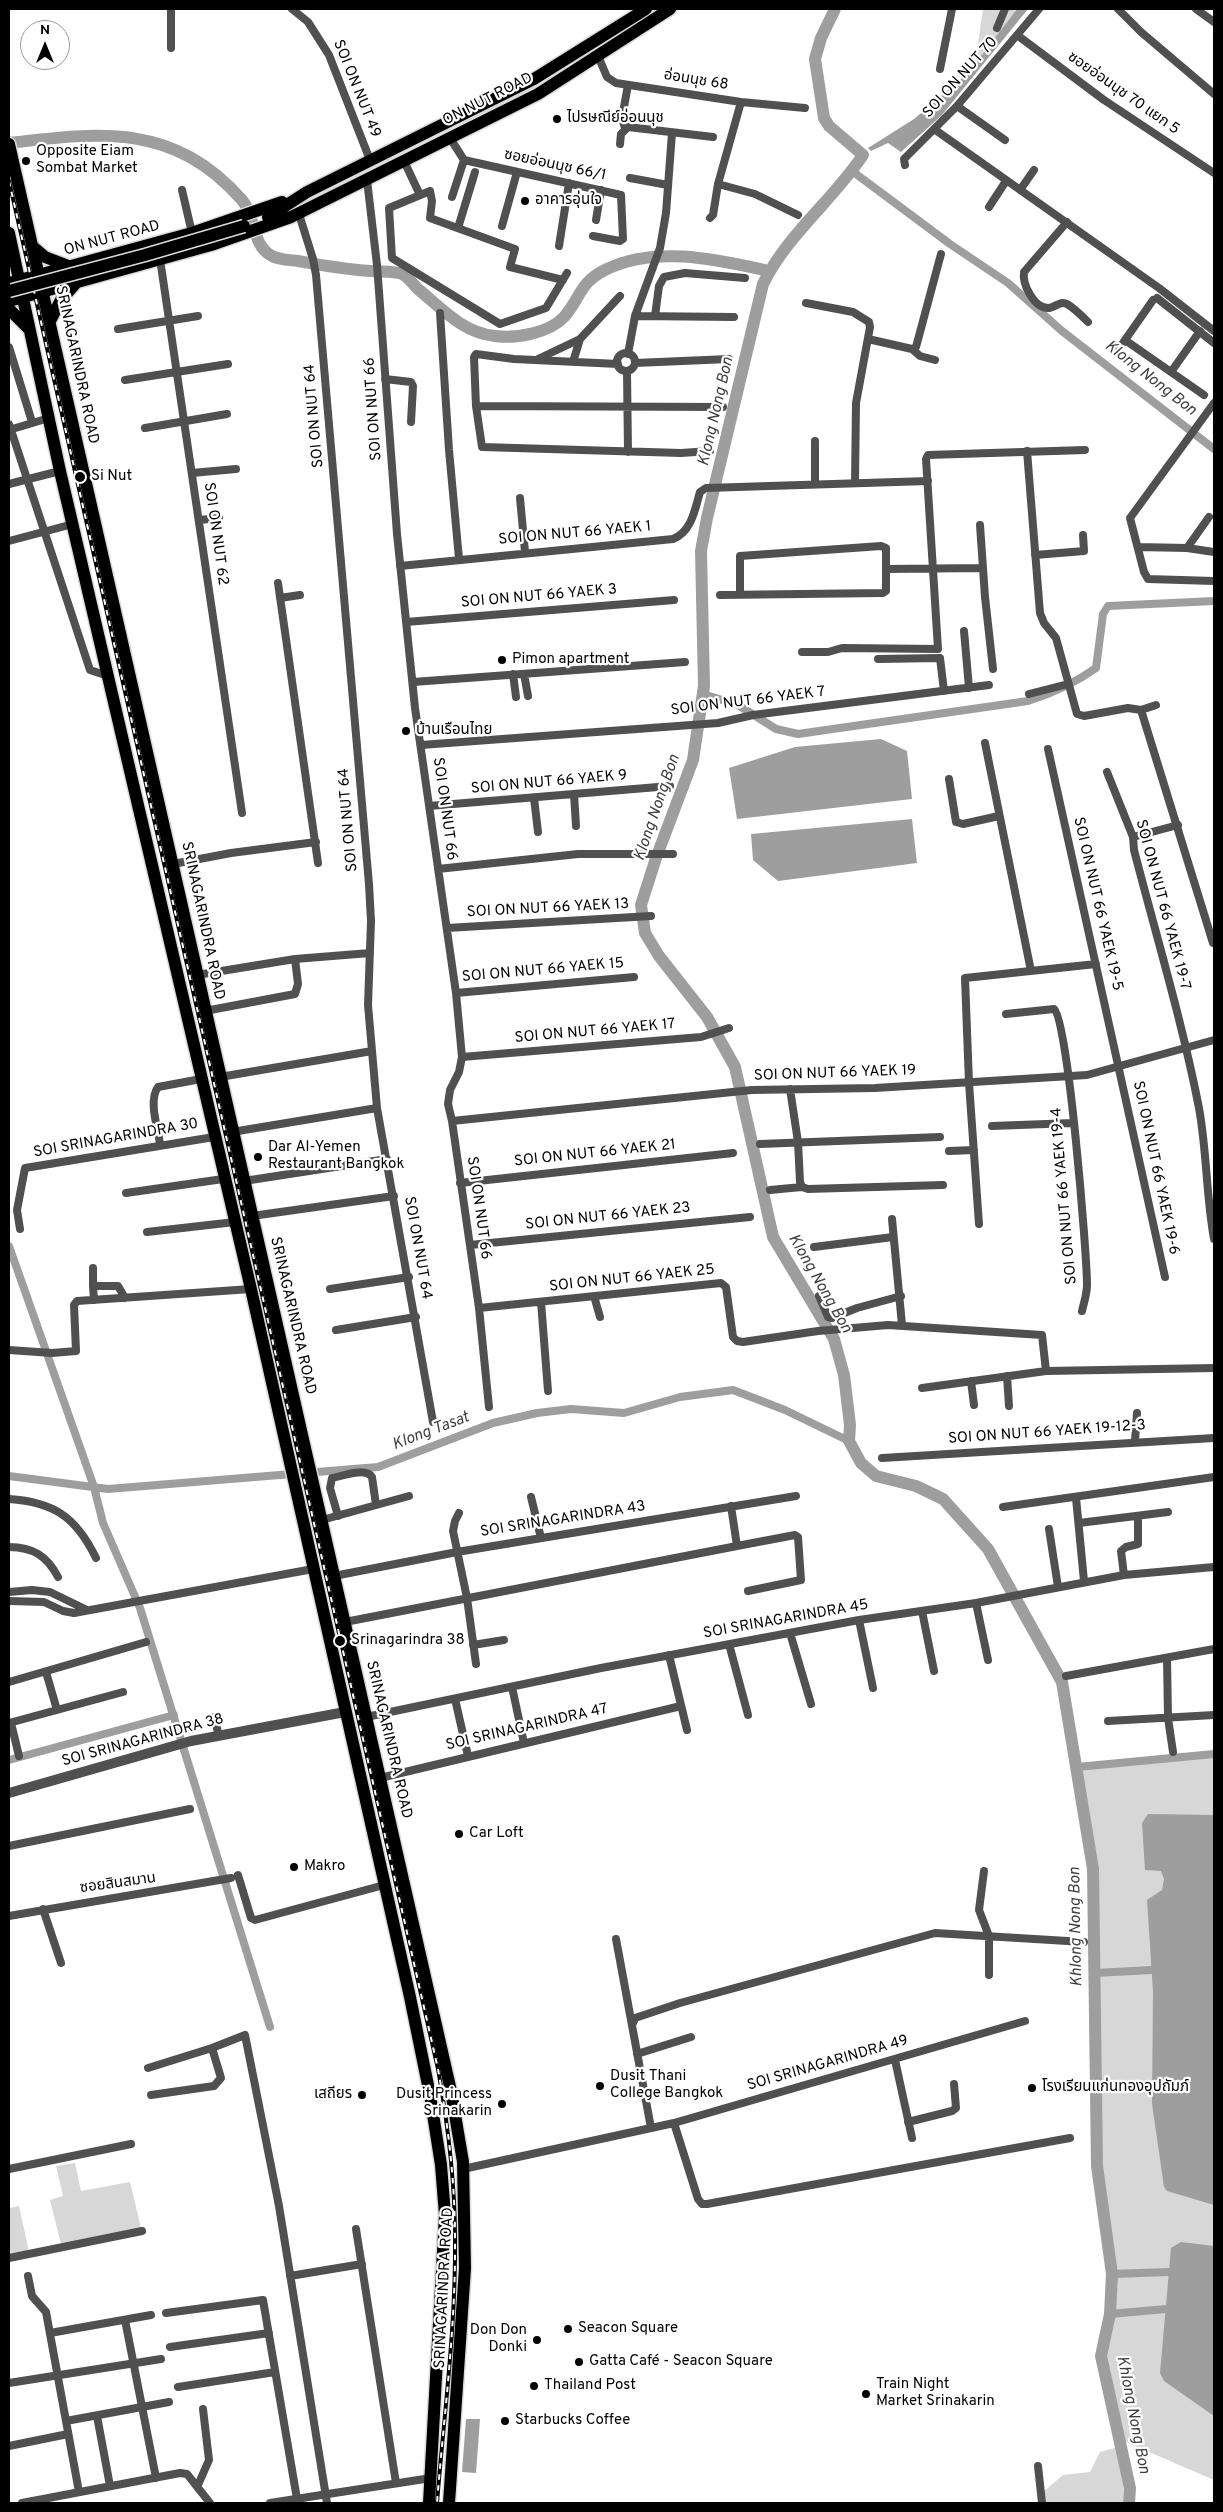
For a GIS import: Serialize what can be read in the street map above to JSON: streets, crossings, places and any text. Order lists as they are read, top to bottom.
{
  "streets": {
    "main road": ["ON NUT ROAD", "SRINAGARINDRA ROAD"],
    "street": [
      "SOI ON NUT 70",
      "อ่อนนุช 68",
      "SOI ON NUT 49",
      "ซอยอ่อนนุช 70 แยก 5",
      "ซอยอ่อนนุช 66/1",
      "SOI ON NUT 66",
      "SOI ON NUT 64",
      "SOI ON NUT 62",
      "SOI ON NUT 66 YAEK 1",
      "SOI ON NUT 66 YAEK 3",
      "SOI ON NUT 66 YAEK 7",
      "SOI ON NUT 66 YAEK 9",
      "SOI ON NUT 66 YAEK 19-5",
      "SOI ON NUT 66 YAEK 19-7",
      "SOI ON NUT 66 YAEK 13",
      "SOI ON NUT 66 YAEK 15",
      "SOI ON NUT 66 YAEK 17",
      "SOI ON NUT 66 YAEK 19",
      "SOI SRINAGARINDRA 30",
      "SOI ON NUT 66 YAEK 21",
      "SOI ON NUT 66 YAEK 19-6",
      "SOI ON NUT 66 YAEK 19-4",
      "SOI ON NUT 66 YAEK 23",
      "SOI ON NUT 66 YAEK 25",
      "SOI ON NUT 66 YAEK 19-12-3",
      "SOI SRINAGARINDRA 43",
      "SOI SRINAGARINDRA 45",
      "SOI SRINAGARINDRA 47",
      "SOI SRINAGARINDRA 38",
      "ซอยสินสมาน",
      "SOI SRINAGARINDRA 49"
    ]
  },
  "crossings": [
    ["SOI ON NUT 70", "ซอยอ่อนนุช 70 แยก 5"],
    ["อ่อนนุช 68", "ON NUT ROAD"],
    ["SOI ON NUT 49", "ON NUT ROAD"],
    ["ON NUT ROAD", "SRINAGARINDRA ROAD"],
    ["ON NUT ROAD", "SOI ON NUT 66"],
    ["ON NUT ROAD", "SOI ON NUT 64"],
    ["ON NUT ROAD", "SOI ON NUT 62"],
    ["SRINAGARINDRA ROAD", "SOI SRINAGARINDRA 30"],
    ["SRINAGARINDRA ROAD", "SOI SRINAGARINDRA 43"],
    ["SRINAGARINDRA ROAD", "SOI SRINAGARINDRA 45"],
    ["SRINAGARINDRA ROAD", "SOI SRINAGARINDRA 47"],
    ["SRINAGARINDRA ROAD", "SOI SRINAGARINDRA 38"],
    ["SRINAGARINDRA ROAD", "ซอยสินสมาน"],
    ["SRINAGARINDRA ROAD", "SOI SRINAGARINDRA 49"],
    ["SOI ON NUT 66", "SOI ON NUT 66 YAEK 1"],
    ["SOI ON NUT 66", "SOI ON NUT 66 YAEK 3"],
    ["SOI ON NUT 66", "SOI ON NUT 66 YAEK 7"],
    ["SOI ON NUT 66", "SOI ON NUT 66 YAEK 9"],
    ["SOI ON NUT 66", "SOI ON NUT 66 YAEK 13"],
    ["SOI ON NUT 66", "SOI ON NUT 66 YAEK 15"],
    ["SOI ON NUT 66", "SOI ON NUT 66 YAEK 17"],
    ["SOI ON NUT 66", "SOI ON NUT 66 YAEK 19"],
    ["SOI ON NUT 66", "SOI ON NUT 66 YAEK 21"],
    ["SOI ON NUT 66", "SOI ON NUT 66 YAEK 23"],
    ["SOI ON NUT 66", "SOI ON NUT 66 YAEK 25"],
    ["SOI ON NUT 66 YAEK 19-5", "SOI ON NUT 66 YAEK 19"],
    ["SOI ON NUT 66 YAEK 19-5", "SOI ON NUT 66 YAEK 19-6"],
    ["SOI ON NUT 66 YAEK 19-7", "SOI ON NUT 66 YAEK 19"],
    ["SOI ON NUT 66 YAEK 19", "SOI ON NUT 66 YAEK 19-6"],
    ["SOI ON NUT 66 YAEK 19", "SOI ON NUT 66 YAEK 19-4"]
  ],
  "water": ["Klong Nong Bon", "Klong Tasat", "Khlong Nong Bon"],
  "places": [
    "ไปรษณีย์อ่อนนุช",
    "Opposite Eiam Sombat Market",
    "อาคารอุ่นใจ",
    "Si Nut",
    "Pimon apartment",
    "บ้านเรือนไทย",
    "Dar Al-Yemen Restaurant Bangkok",
    "Srinagarindra 38",
    "Car Loft",
    "Makro",
    "Dusit Thani College Bangkok",
    "โรงเรียนแก่นทองอุปถัมภ์",
    "เสถียร",
    "Dusit Princess Srinakarin",
    "Seacon Square",
    "Don Don Donki",
    "Gatta Café - Seacon Square",
    "Thailand Post",
    "Train Night Market Srinakarin",
    "Starbucks Coffee"
  ],
  "north": "top"
}
